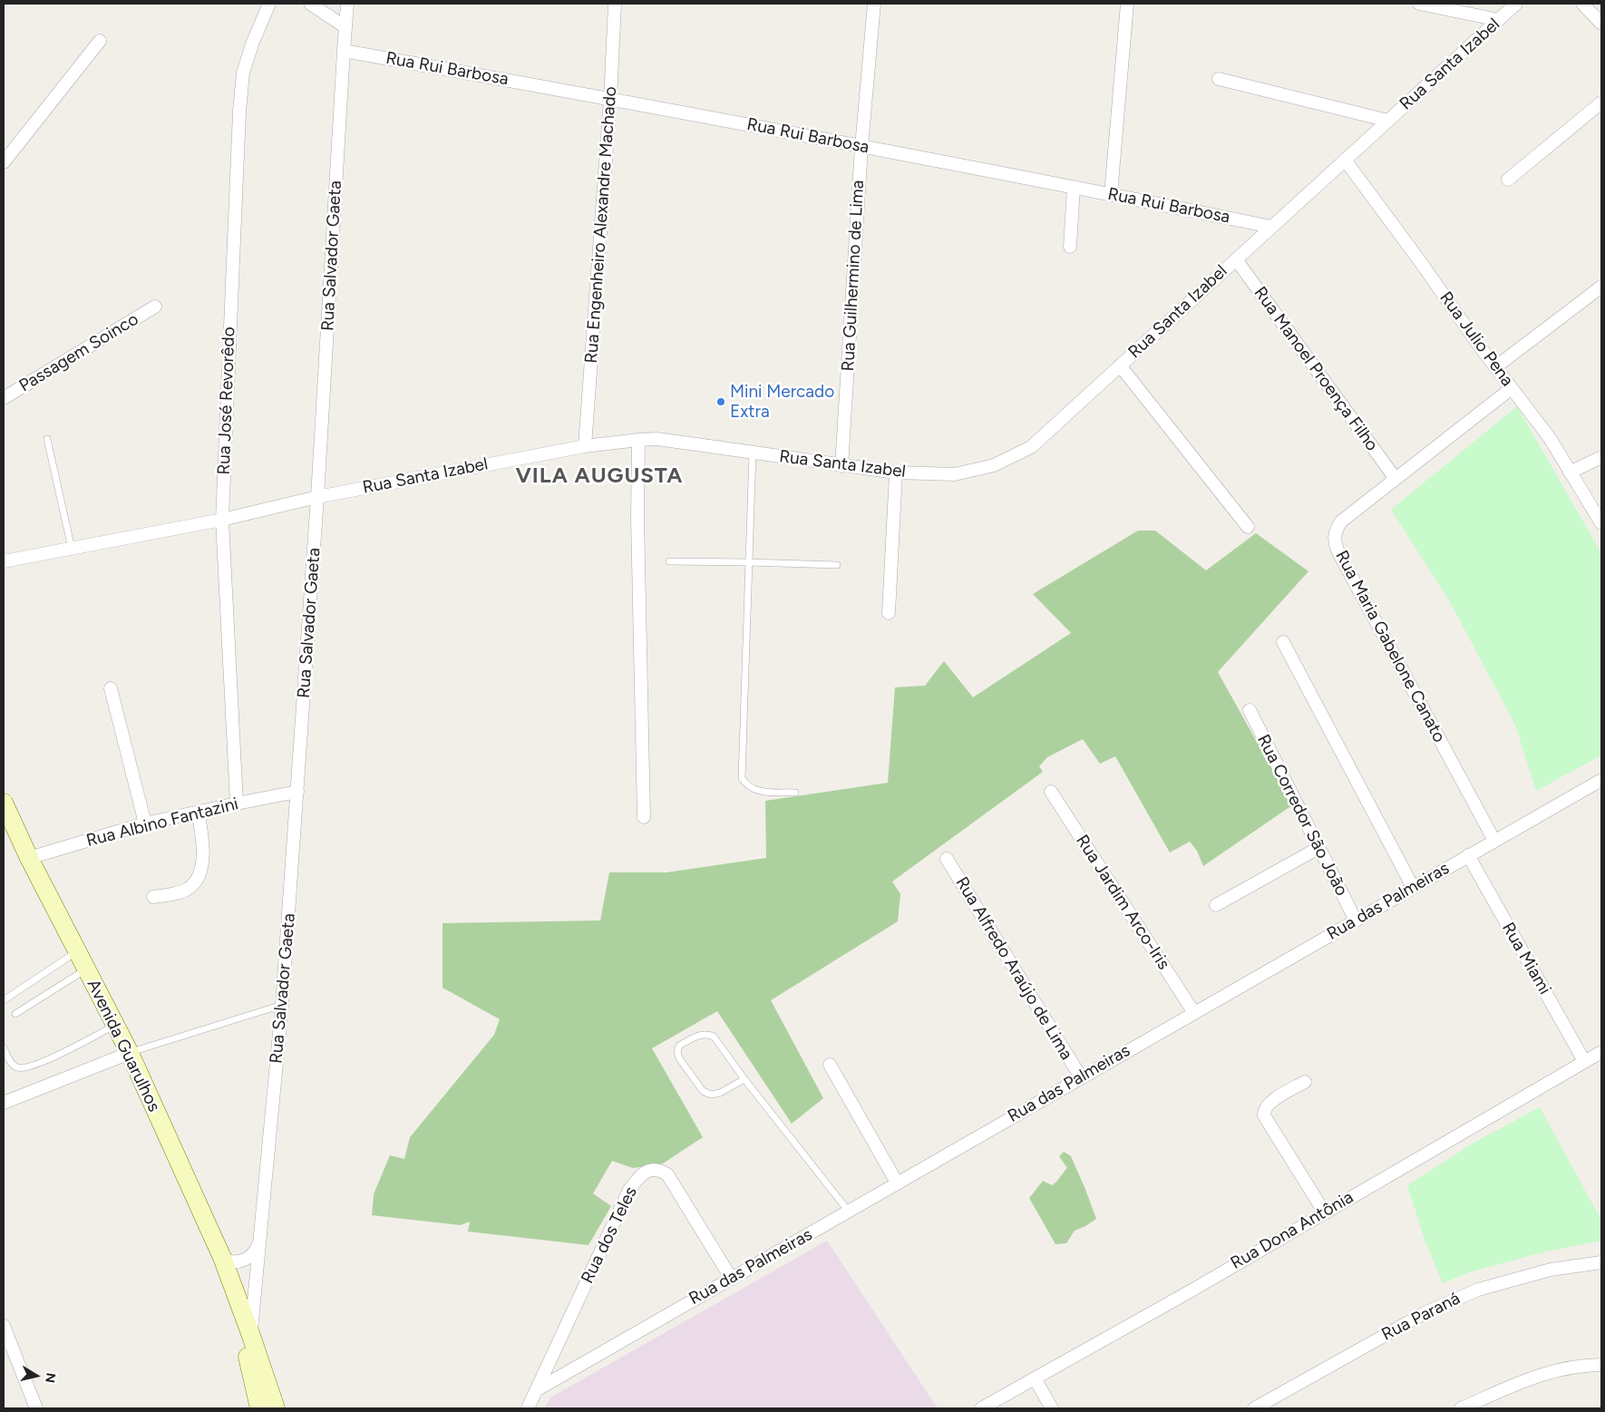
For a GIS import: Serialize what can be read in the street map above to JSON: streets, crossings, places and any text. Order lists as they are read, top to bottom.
{
  "streets": {
    "main road": ["Avenida Guarulhos"],
    "street": [
      "Rua Santa Izabel",
      "Rua Rui Barbosa",
      "Rua Engenheiro Alexandre Machado",
      "Rua Salvador Gaeta",
      "Rua Guilhermino de Lima",
      "Rua Julio Pena",
      "Passagem Soinco",
      "Rua Manoel Proença Filho",
      "Rua José Revorêdo",
      "Rua Maria Gabelone Canato",
      "Rua Corredor São João",
      "Rua Albino Fantazini",
      "Rua das Palmeiras",
      "Rua Jardim Arco-Iris",
      "Rua Miami",
      "Rua Alfredo Araújo de Lima",
      "Rua Dona Antônia",
      "Rua dos Teles",
      "Rua Paraná"
    ]
  },
  "crossings": [
    ["Rua Santa Izabel", "Rua Rui Barbosa"],
    ["Rua Santa Izabel", "Rua Engenheiro Alexandre Machado"],
    ["Rua Santa Izabel", "Rua Salvador Gaeta"],
    ["Rua Santa Izabel", "Rua Guilhermino de Lima"],
    ["Rua Santa Izabel", "Rua Julio Pena"],
    ["Rua Santa Izabel", "Rua Manoel Proença Filho"],
    ["Rua Santa Izabel", "Rua José Revorêdo"],
    ["Rua Rui Barbosa", "Rua Engenheiro Alexandre Machado"],
    ["Rua Rui Barbosa", "Rua Salvador Gaeta"],
    ["Rua Rui Barbosa", "Rua Guilhermino de Lima"],
    ["Rua Salvador Gaeta", "Rua Albino Fantazini"],
    ["Rua Salvador Gaeta", "Avenida Guarulhos"],
    ["Rua Julio Pena", "Rua Maria Gabelone Canato"],
    ["Rua Manoel Proença Filho", "Rua Maria Gabelone Canato"],
    ["Rua José Revorêdo", "Rua Albino Fantazini"],
    ["Rua Maria Gabelone Canato", "Rua das Palmeiras"],
    ["Rua Corredor São João", "Rua das Palmeiras"],
    ["Rua Albino Fantazini", "Avenida Guarulhos"],
    ["Rua das Palmeiras", "Rua Jardim Arco-Iris"],
    ["Rua das Palmeiras", "Rua Miami"],
    ["Rua das Palmeiras", "Rua Alfredo Araújo de Lima"],
    ["Rua das Palmeiras", "Rua dos Teles"],
    ["Rua Miami", "Rua Dona Antônia"]
  ],
  "districts": ["VILA AUGUSTA"],
  "places": ["Mini Mercado Extra"],
  "north": "right"
}
